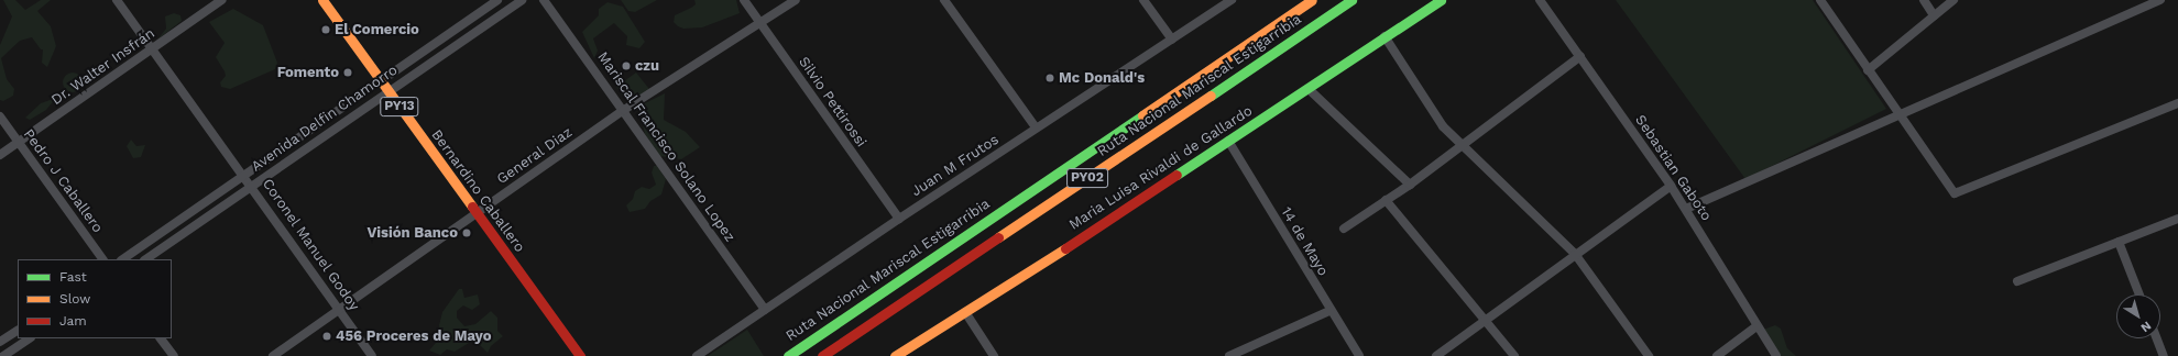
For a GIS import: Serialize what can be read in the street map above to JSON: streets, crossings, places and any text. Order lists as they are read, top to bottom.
{
  "streets": {
    "main road": [
      "Ruta Nacional Mariscal Estigarribia",
      "PY13",
      "Maria Luisa Rivaldi de Gallardo",
      "PY02",
      "Bernardino Caballero"
    ],
    "street": [
      "Dr. Walter Insfrán",
      "Silvio Pettirossi",
      "Avenida Delfin Chamorro",
      "Mariscal Francisco Solano Lopez",
      "General Diaz",
      "Juan M Frutos",
      "Sebastian Gaboto",
      "Pedro J Caballero",
      "14 de Mayo",
      "Coronel Manuel Godoy"
    ]
  },
  "crossings": [
    ["Dr. Walter Insfrán", "Pedro J Caballero"],
    ["Dr. Walter Insfrán", "Coronel Manuel Godoy"],
    ["Silvio Pettirossi", "General Diaz"],
    ["Silvio Pettirossi", "Juan M Frutos"],
    ["Avenida Delfin Chamorro", "Bernardino Caballero"],
    ["Avenida Delfin Chamorro", "Coronel Manuel Godoy"],
    ["Mariscal Francisco Solano Lopez", "General Diaz"],
    ["Mariscal Francisco Solano Lopez", "Juan M Frutos"],
    ["General Diaz", "Bernardino Caballero"],
    ["General Diaz", "Coronel Manuel Godoy"],
    ["Maria Luisa Rivaldi de Gallardo", "14 de Mayo"]
  ],
  "places": [
    "El Comercio",
    "czu",
    "Fomento",
    "Mc Donald's",
    "Visión Banco",
    "456 Proceres de Mayo"
  ],
  "legend": ["Fast", "Slow", "Jam"],
  "north": "bottom right"
}
